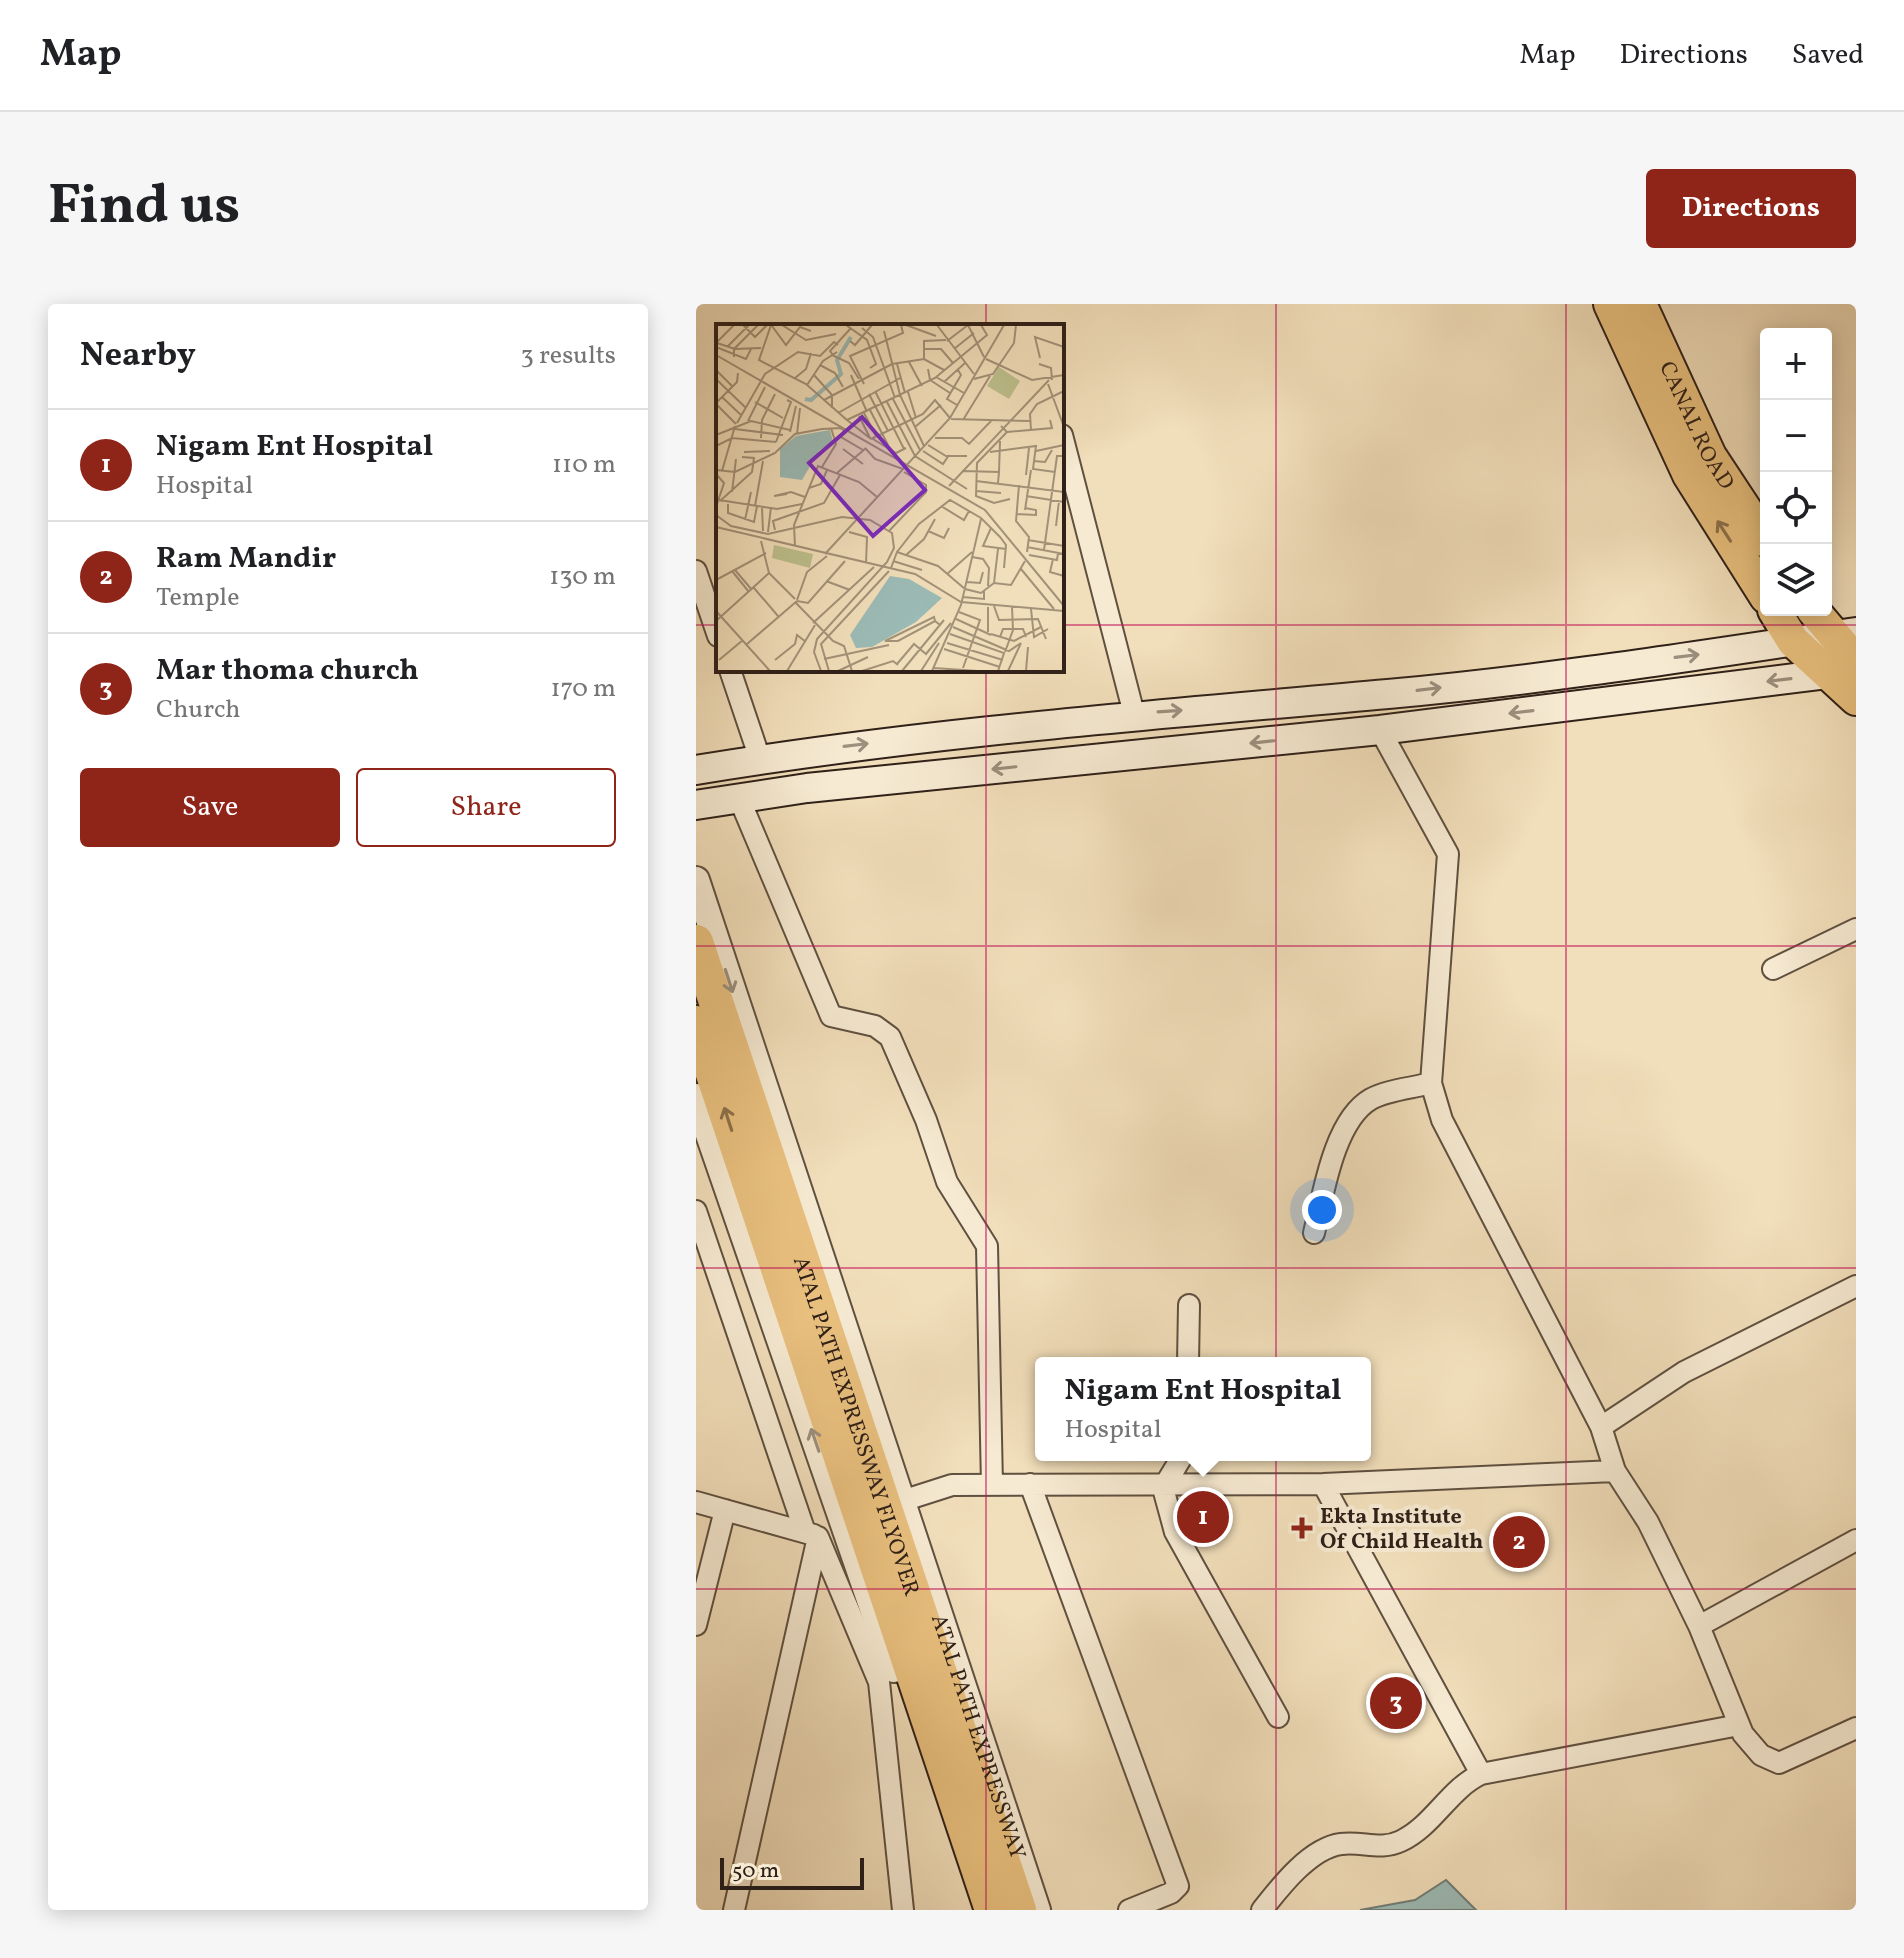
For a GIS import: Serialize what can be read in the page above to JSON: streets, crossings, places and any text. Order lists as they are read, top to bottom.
{
  "streets": {
    "highway": ["ATAL PATH EXPRESSWAY FLYOVER"],
    "main road": ["CANAL ROAD"],
    "street": ["ATAL PATH EXPRESSWAY"]
  },
  "places": {
    "health": ["Ekta Institute Of Child Health"]
  },
  "scale_bar": "50 m",
  "page": {
    "header": "Map",
    "nav": ["Map", "Directions", "Saved"],
    "title": "Find us",
    "buttons": [
      "Directions",
      ["Save", "Share"]
    ],
    "heading": ["Nearby", "3 results"],
    "map_buttons": ["+", "−"],
    "list": [
      {
        "mark": "1",
        "name": "Nigam Ent Hospital",
        "note": "Hospital",
        "value": "110 m"
      },
      {
        "mark": "2",
        "name": "Ram Mandir",
        "note": "Temple",
        "value": "130 m"
      },
      {
        "mark": "3",
        "name": "Mar thoma church",
        "note": "Church",
        "value": "170 m"
      }
    ],
    "popup": ["Nigam Ent Hospital", "Hospital"],
    "pins": ["1", "2", "3"],
    "scale": "50 m"
  }
}
